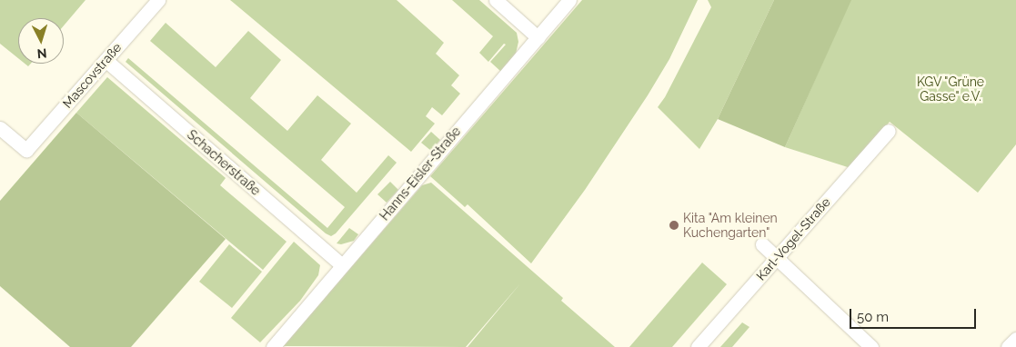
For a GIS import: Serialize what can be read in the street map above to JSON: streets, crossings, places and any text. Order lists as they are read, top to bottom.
{
  "streets": {
    "street": [
      "Mascovstraße",
      "Schacherstraße",
      "Hanns-Eisler-Straße",
      "Karl-Vogel-Straße"
    ]
  },
  "crossings": [
    ["Mascovstraße", "Schacherstraße"],
    ["Schacherstraße", "Hanns-Eisler-Straße"]
  ],
  "parks": ["KGV \"Grüne Gasse\" e.V."],
  "places": ["Kita \"Am kleinen Kuchengarten\""],
  "scale_bar": "50 m",
  "north": "bottom"
}
